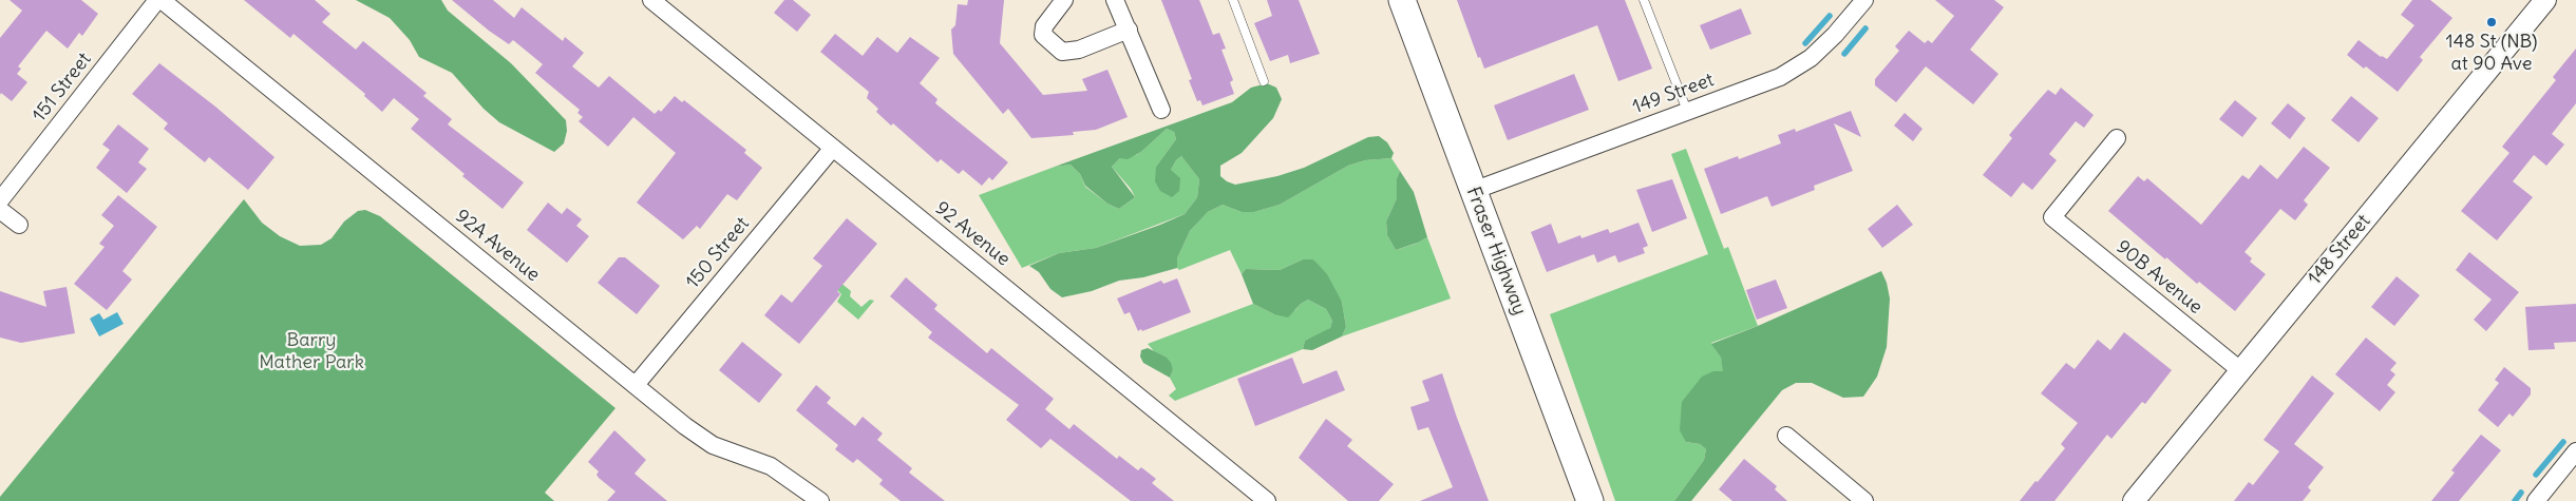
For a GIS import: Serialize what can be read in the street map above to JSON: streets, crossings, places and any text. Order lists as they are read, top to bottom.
{
  "streets": {
    "main road": ["Fraser Highway"],
    "street": [
      "151 Street",
      "149 Street",
      "92 Avenue",
      "92A Avenue",
      "148 Street",
      "150 Street",
      "90B Avenue"
    ]
  },
  "crossings": [
    ["151 Street", "92A Avenue"],
    ["149 Street", "Fraser Highway"],
    ["92 Avenue", "150 Street"],
    ["92A Avenue", "150 Street"],
    ["148 Street", "90B Avenue"]
  ],
  "parks": ["Barry Mather Park"],
  "places": ["148 St (NB) at 90 Ave"]
}
